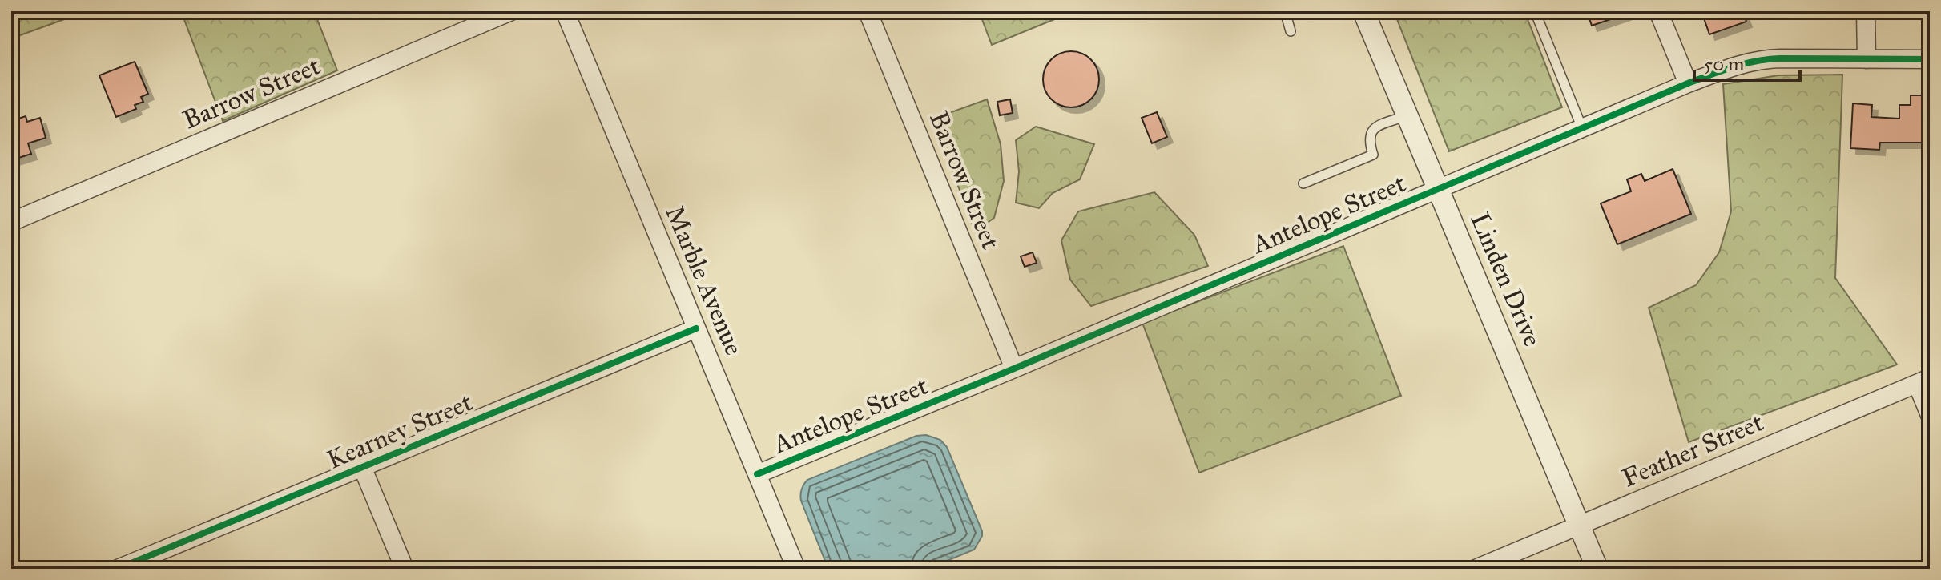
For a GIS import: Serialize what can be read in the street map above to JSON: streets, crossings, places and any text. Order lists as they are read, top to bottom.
{
  "streets": {
    "street": [
      "Barrow Street",
      "Antelope Street",
      "Linden Drive",
      "Marble Avenue",
      "Kearney Street",
      "Feather Street"
    ]
  },
  "crossings": [
    ["Barrow Street", "Antelope Street"],
    ["Antelope Street", "Linden Drive"],
    ["Antelope Street", "Marble Avenue"],
    ["Linden Drive", "Feather Street"],
    ["Marble Avenue", "Kearney Street"]
  ],
  "scale_bar": "50 m"
}
